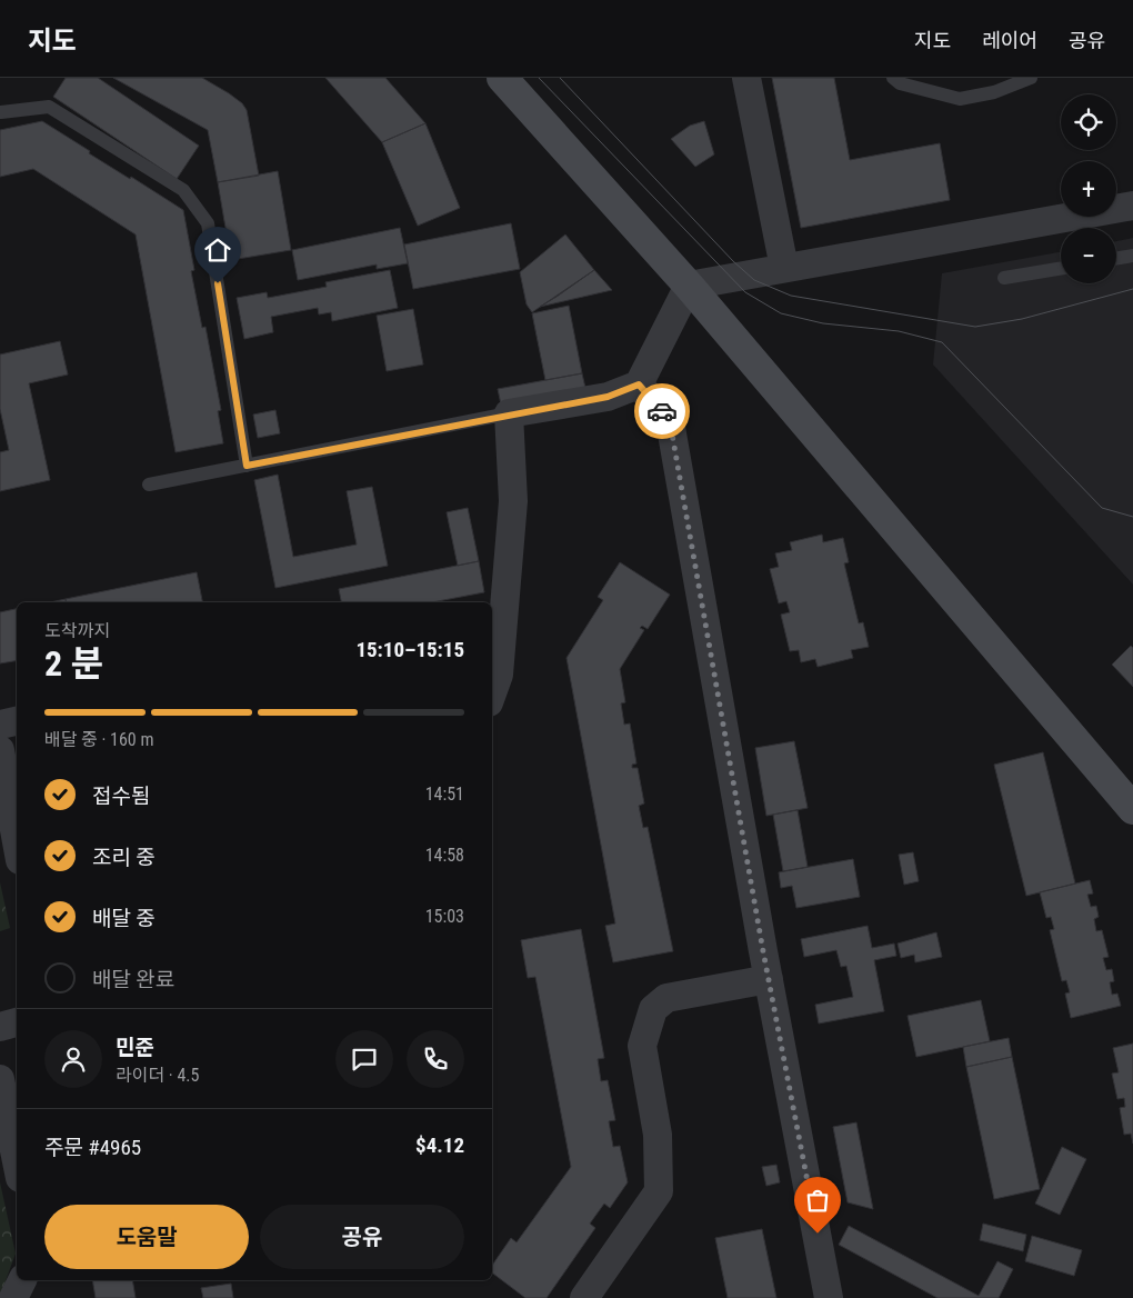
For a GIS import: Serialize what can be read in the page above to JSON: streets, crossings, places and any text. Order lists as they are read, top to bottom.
{
  "page": {
    "header": "지도",
    "nav": ["지도", "레이어", "공유"],
    "map_buttons": ["+", "−"],
    "heading": ["2 분", "도착까지", "15:10–15:15"],
    "panel": [
      "민준",
      "라이더 · 4.5",
      "주문 #4965",
      "$4.12"
    ],
    "bar": "배달 중 · 160 m",
    "list": [
      ["접수됨", "14:51"],
      ["조리 중", "14:58"],
      ["배달 중", "15:03"],
      "배달 완료"
    ],
    "buttons": ["도움말", "공유"]
  }
}
